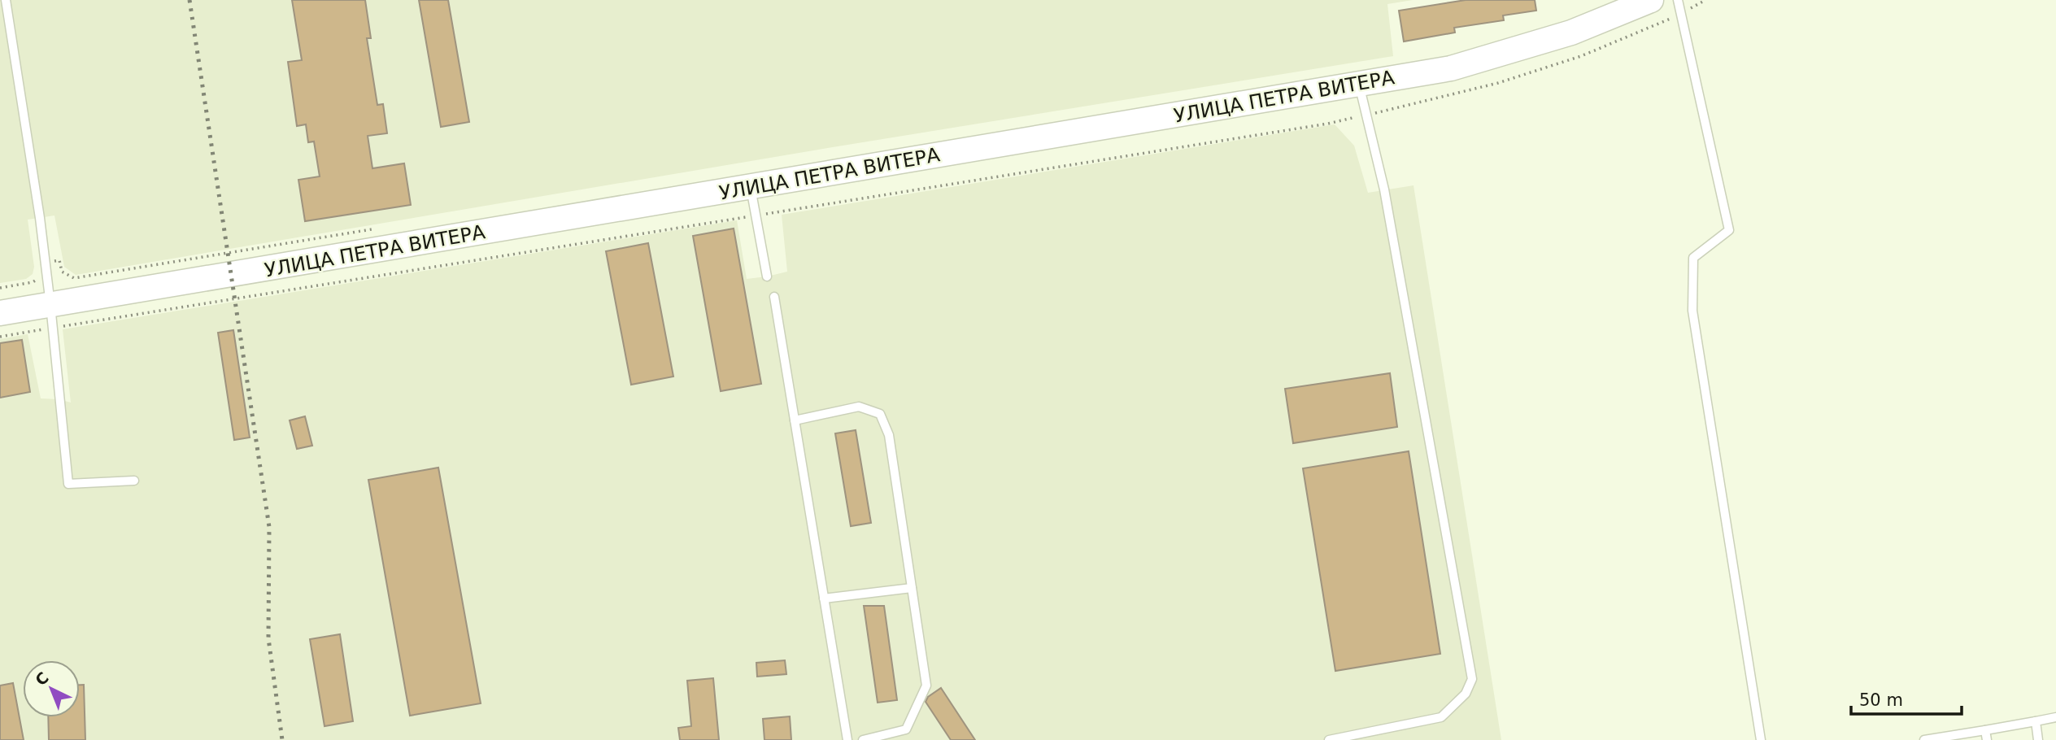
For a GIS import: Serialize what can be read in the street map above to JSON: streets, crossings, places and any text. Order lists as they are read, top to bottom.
{
  "streets": {
    "main road": ["УЛИЦА ПЕТРА ВИТЕРА"]
  },
  "scale_bar": "50 m",
  "north": "top left"
}
